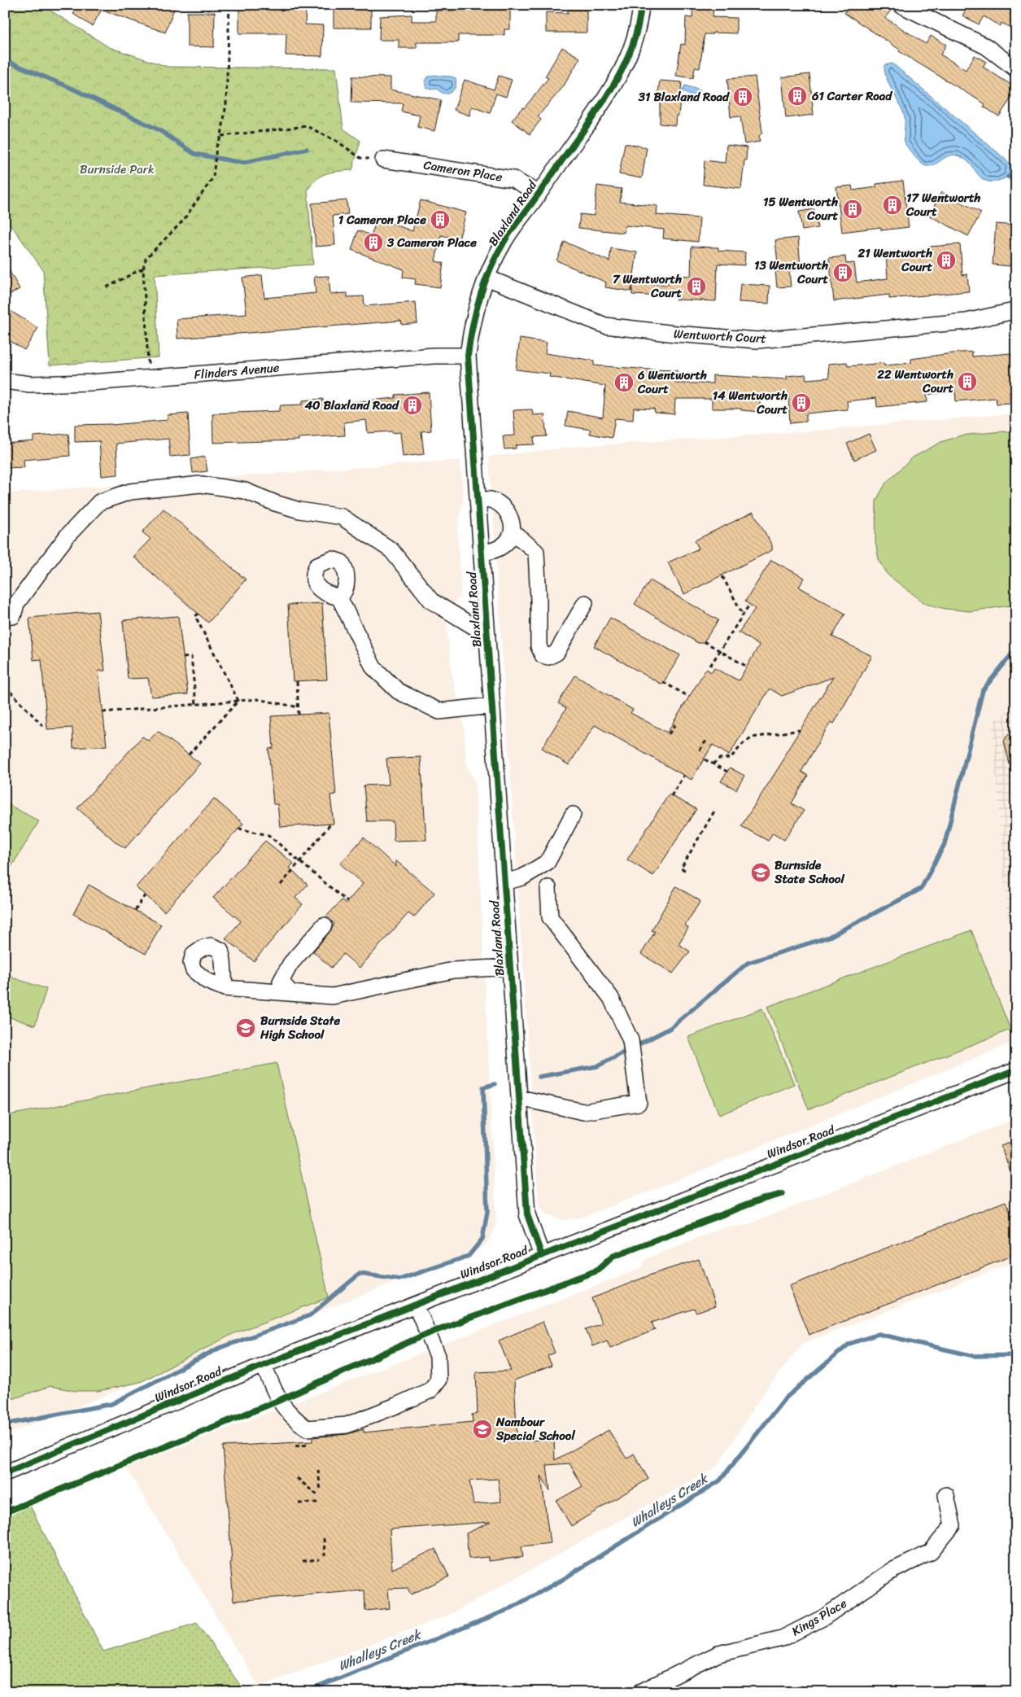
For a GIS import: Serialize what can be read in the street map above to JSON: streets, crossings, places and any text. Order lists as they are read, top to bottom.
{
  "streets": {
    "street": [
      "Cameron Place",
      "Blaxland Road",
      "Wentworth Court",
      "Flinders Avenue",
      "Windsor Road",
      "Kings Place"
    ]
  },
  "crossings": [
    ["Cameron Place", "Blaxland Road"],
    ["Blaxland Road", "Wentworth Court"],
    ["Blaxland Road", "Flinders Avenue"],
    ["Blaxland Road", "Windsor Road"]
  ],
  "water": ["Whalleys Creek"],
  "parks": ["Burnside Park"],
  "places": {
    "building": [
      "61 Carter Road",
      "31 Blaxland Road",
      "17 Wentworth Court",
      "15 Wentworth Court",
      "1 Cameron Place",
      "3 Cameron Place",
      "21 Wentworth Court",
      "13 Wentworth Court",
      "7 Wentworth Court",
      "22 Wentworth Court",
      "6 Wentworth Court",
      "14 Wentworth Court",
      "40 Blaxland Road"
    ],
    "school or university": ["Burnside State School", "Burnside State High School", "Nambour Special School"]
  }
}
